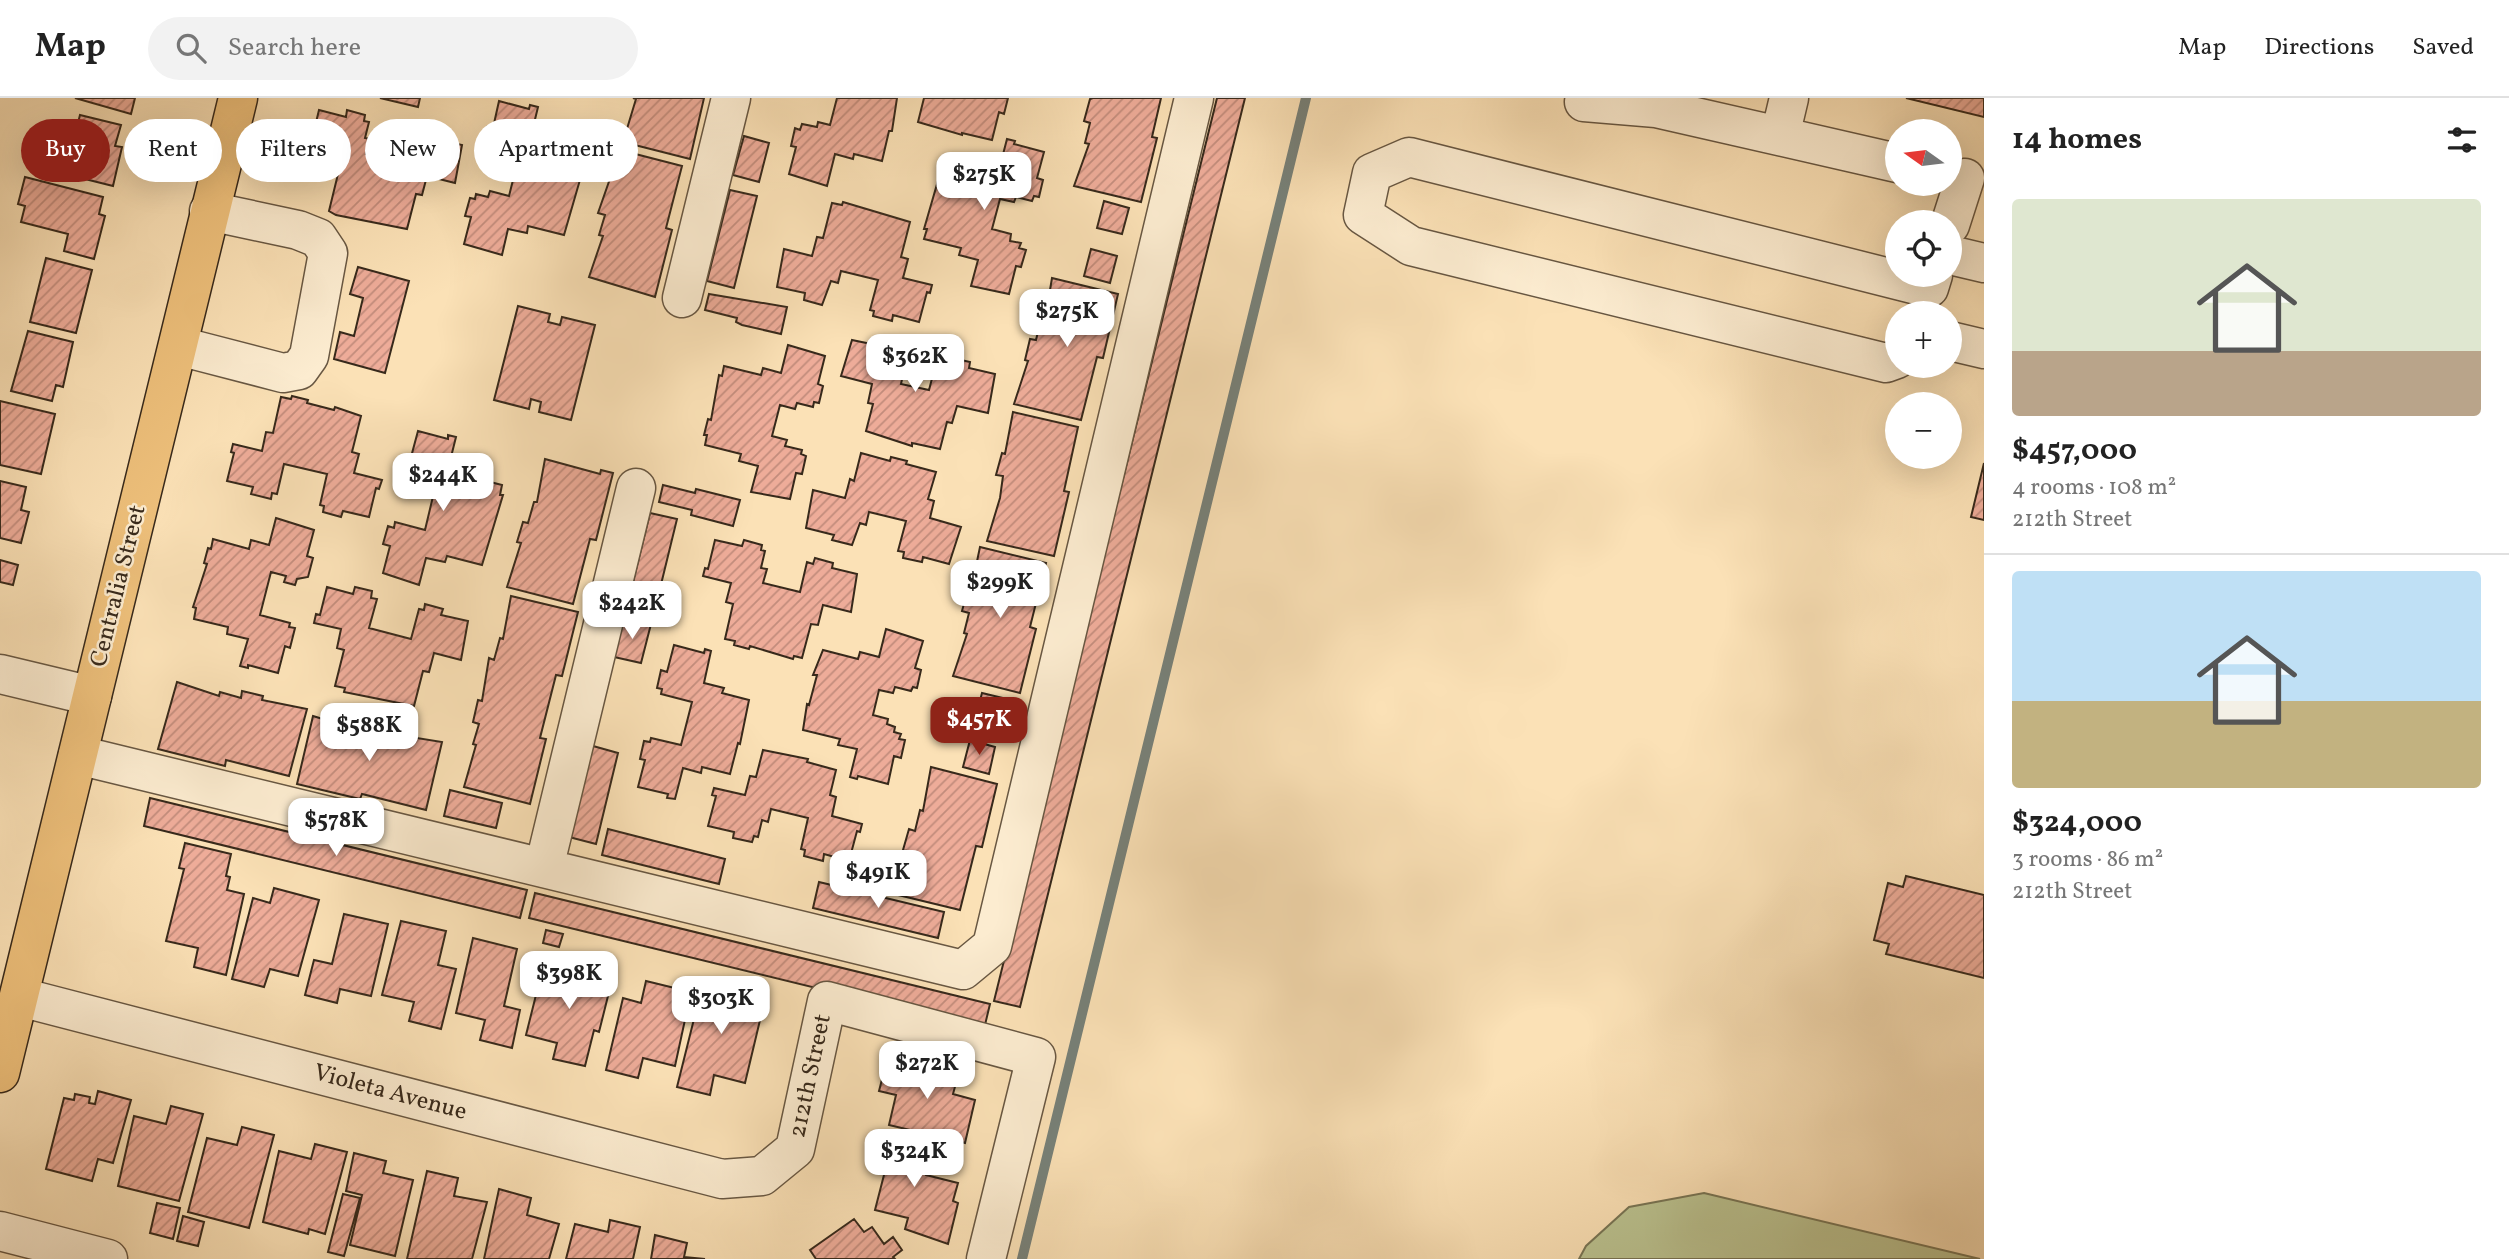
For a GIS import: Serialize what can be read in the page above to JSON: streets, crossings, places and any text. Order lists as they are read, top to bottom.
{
  "streets": {
    "main road": ["Centralia Street"],
    "street": ["212th Street", "Violeta Avenue"]
  },
  "crossings": [
    ["Centralia Street", "Violeta Avenue"],
    ["212th Street", "Violeta Avenue"]
  ],
  "north": "left",
  "page": {
    "header": "Map",
    "search": "Search here",
    "nav": ["Map", "Directions", "Saved"],
    "heading": "14 homes",
    "map_buttons": ["+", "−"],
    "chip": [
      "Buy",
      "Rent",
      "Filters",
      "New",
      "Apartment"
    ],
    "price": [
      "$275K",
      "$275K",
      "$362K",
      "$244K",
      "$299K",
      "$242K",
      "$457K",
      "$588K",
      "$578K",
      "$491K",
      "$398K",
      "$303K",
      "$272K",
      "$324K"
    ],
    "list": [
      {
        "name": "$457,000",
        "note": "4 rooms · 108 m² · 212th Street"
      },
      {
        "name": "$324,000",
        "note": "3 rooms · 86 m² · 212th Street"
      }
    ]
  }
}
